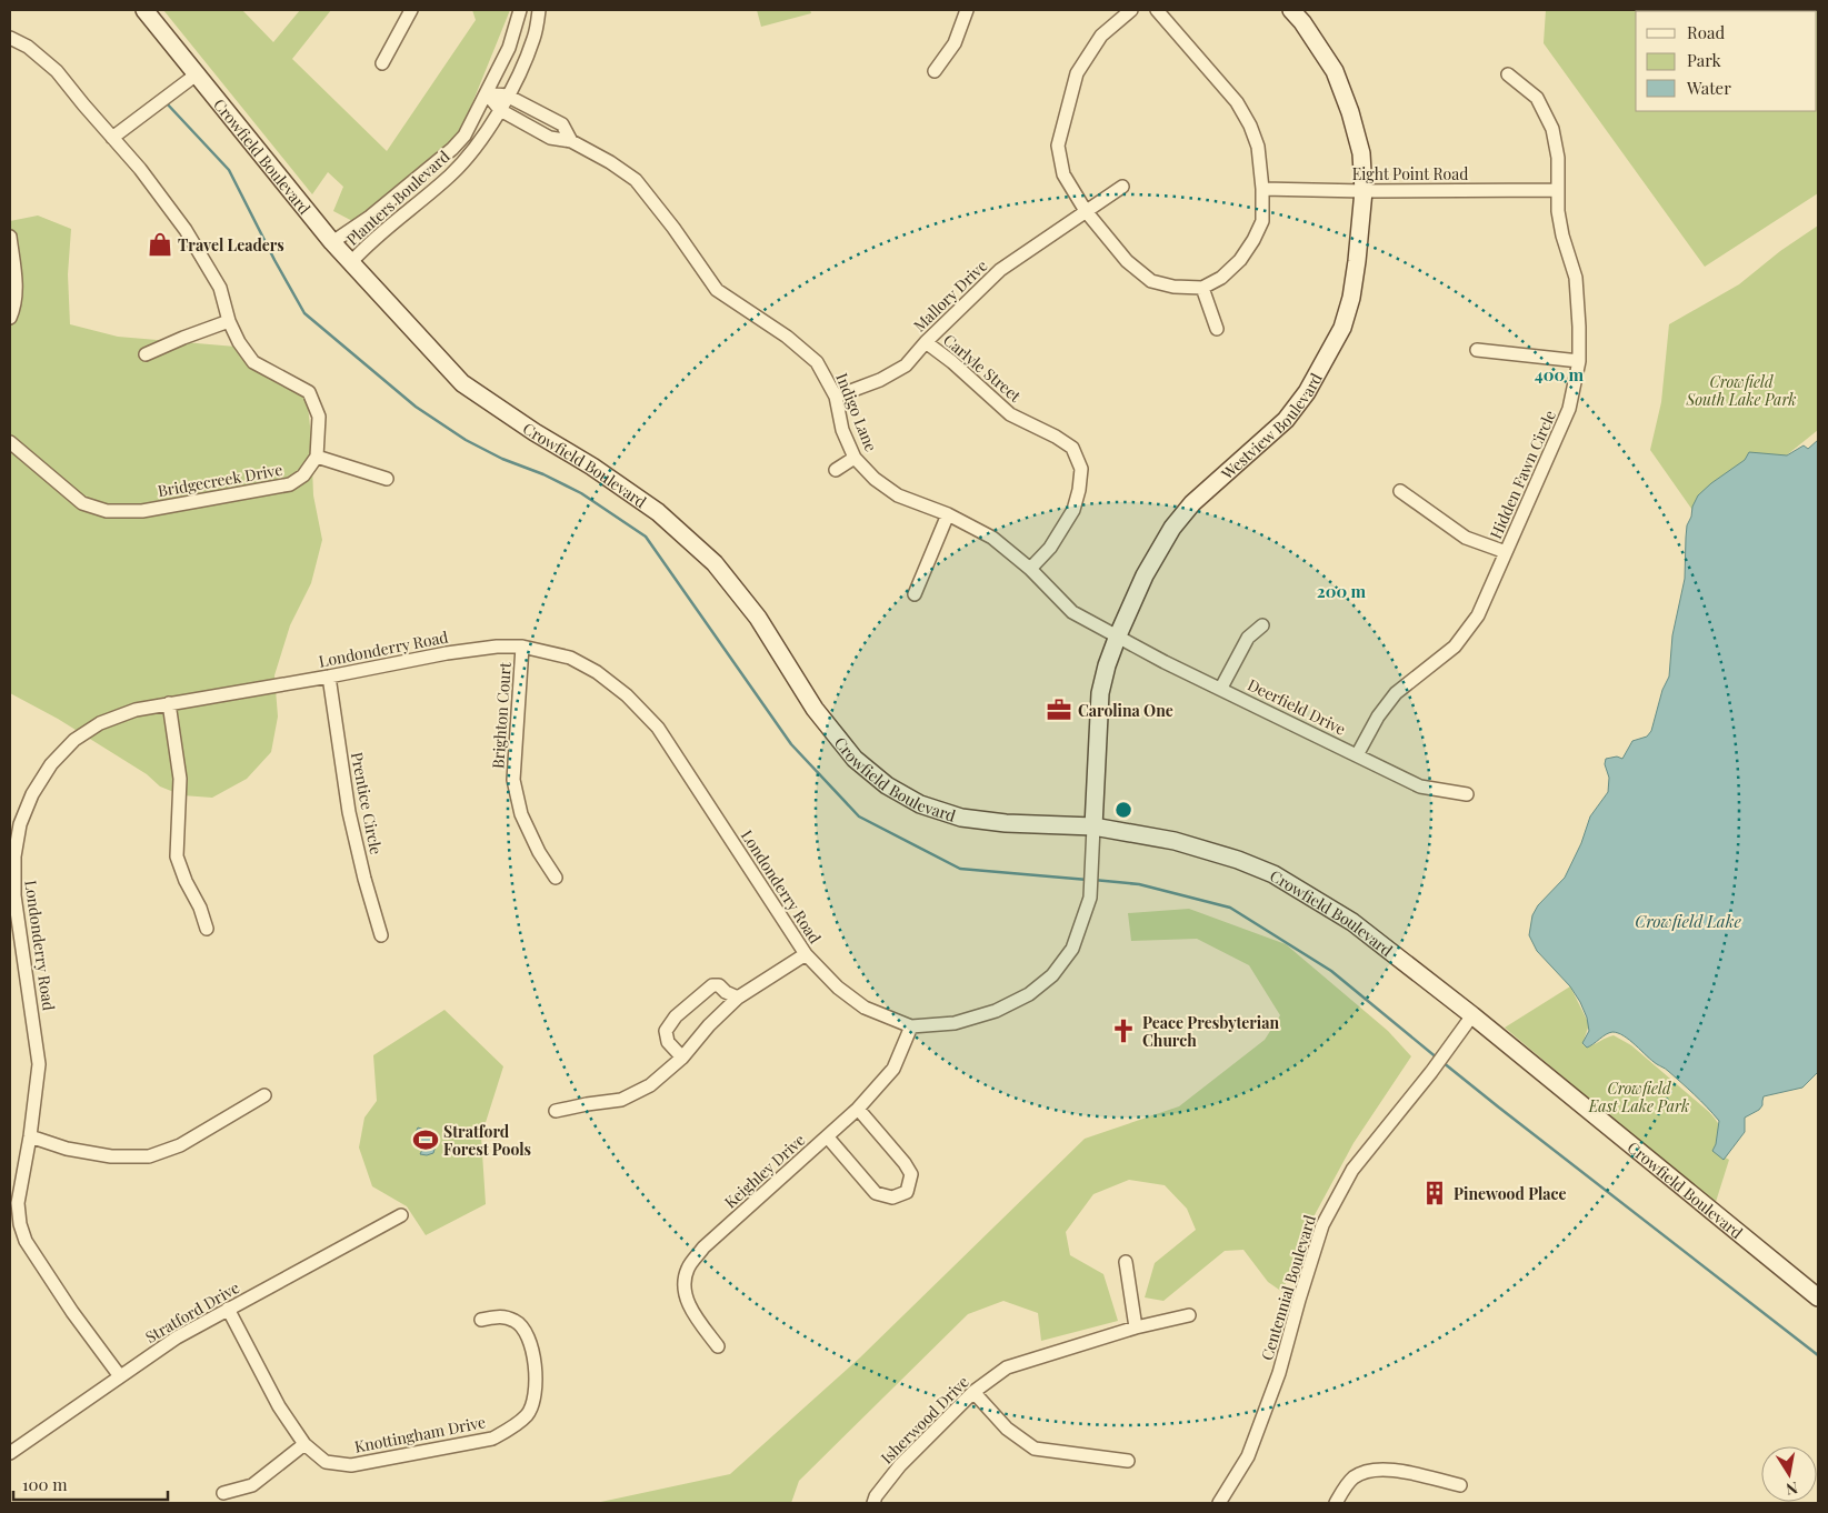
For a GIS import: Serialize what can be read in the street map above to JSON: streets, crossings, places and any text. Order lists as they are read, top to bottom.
{
  "streets": {
    "main road": ["Crowfield Boulevard", "Westview Boulevard"],
    "street": [
      "Eight Point Road",
      "Planters Boulevard",
      "Mallory Drive",
      "Carlyle Street",
      "Indigo Lane",
      "Hidden Fawn Circle",
      "Bridgecreek Drive",
      "Londonderry Road",
      "Deerfield Drive",
      "Brighton Court",
      "Prentice Circle",
      "Keighley Drive",
      "Centennial Boulevard",
      "Stratford Drive",
      "Isherwood Drive",
      "Knottingham Drive"
    ]
  },
  "crossings": [
    ["Crowfield Boulevard", "Planters Boulevard"],
    ["Crowfield Boulevard", "Westview Boulevard"],
    ["Crowfield Boulevard", "Londonderry Road"],
    ["Crowfield Boulevard", "Centennial Boulevard"],
    ["Eight Point Road", "Westview Boulevard"],
    ["Eight Point Road", "Hidden Fawn Circle"],
    ["Planters Boulevard", "Indigo Lane"],
    ["Mallory Drive", "Carlyle Street"],
    ["Mallory Drive", "Indigo Lane"],
    ["Carlyle Street", "Indigo Lane"],
    ["Indigo Lane", "Westview Boulevard"],
    ["Indigo Lane", "Deerfield Drive"],
    ["Westview Boulevard", "Londonderry Road"],
    ["Westview Boulevard", "Deerfield Drive"],
    ["Hidden Fawn Circle", "Deerfield Drive"],
    ["Londonderry Road", "Brighton Court"],
    ["Londonderry Road", "Prentice Circle"],
    ["Londonderry Road", "Keighley Drive"],
    ["Londonderry Road", "Stratford Drive"],
    ["Stratford Drive", "Knottingham Drive"]
  ],
  "water": ["Crowfield Lake"],
  "parks": ["Crowfield South Lake Park", "Crowfield East Lake Park"],
  "places": {
    "shop": ["Travel Leaders"],
    "office": ["Carolina One"],
    "church": ["Peace Presbyterian Church"],
    "sports": ["Stratford Forest Pools"],
    "building": ["Pinewood Place"]
  },
  "legend": ["Road", "Park", "Water"],
  "scale_bar": "100 m",
  "north": "bottom",
  "rings": ["400 m", "200 m"]
}
